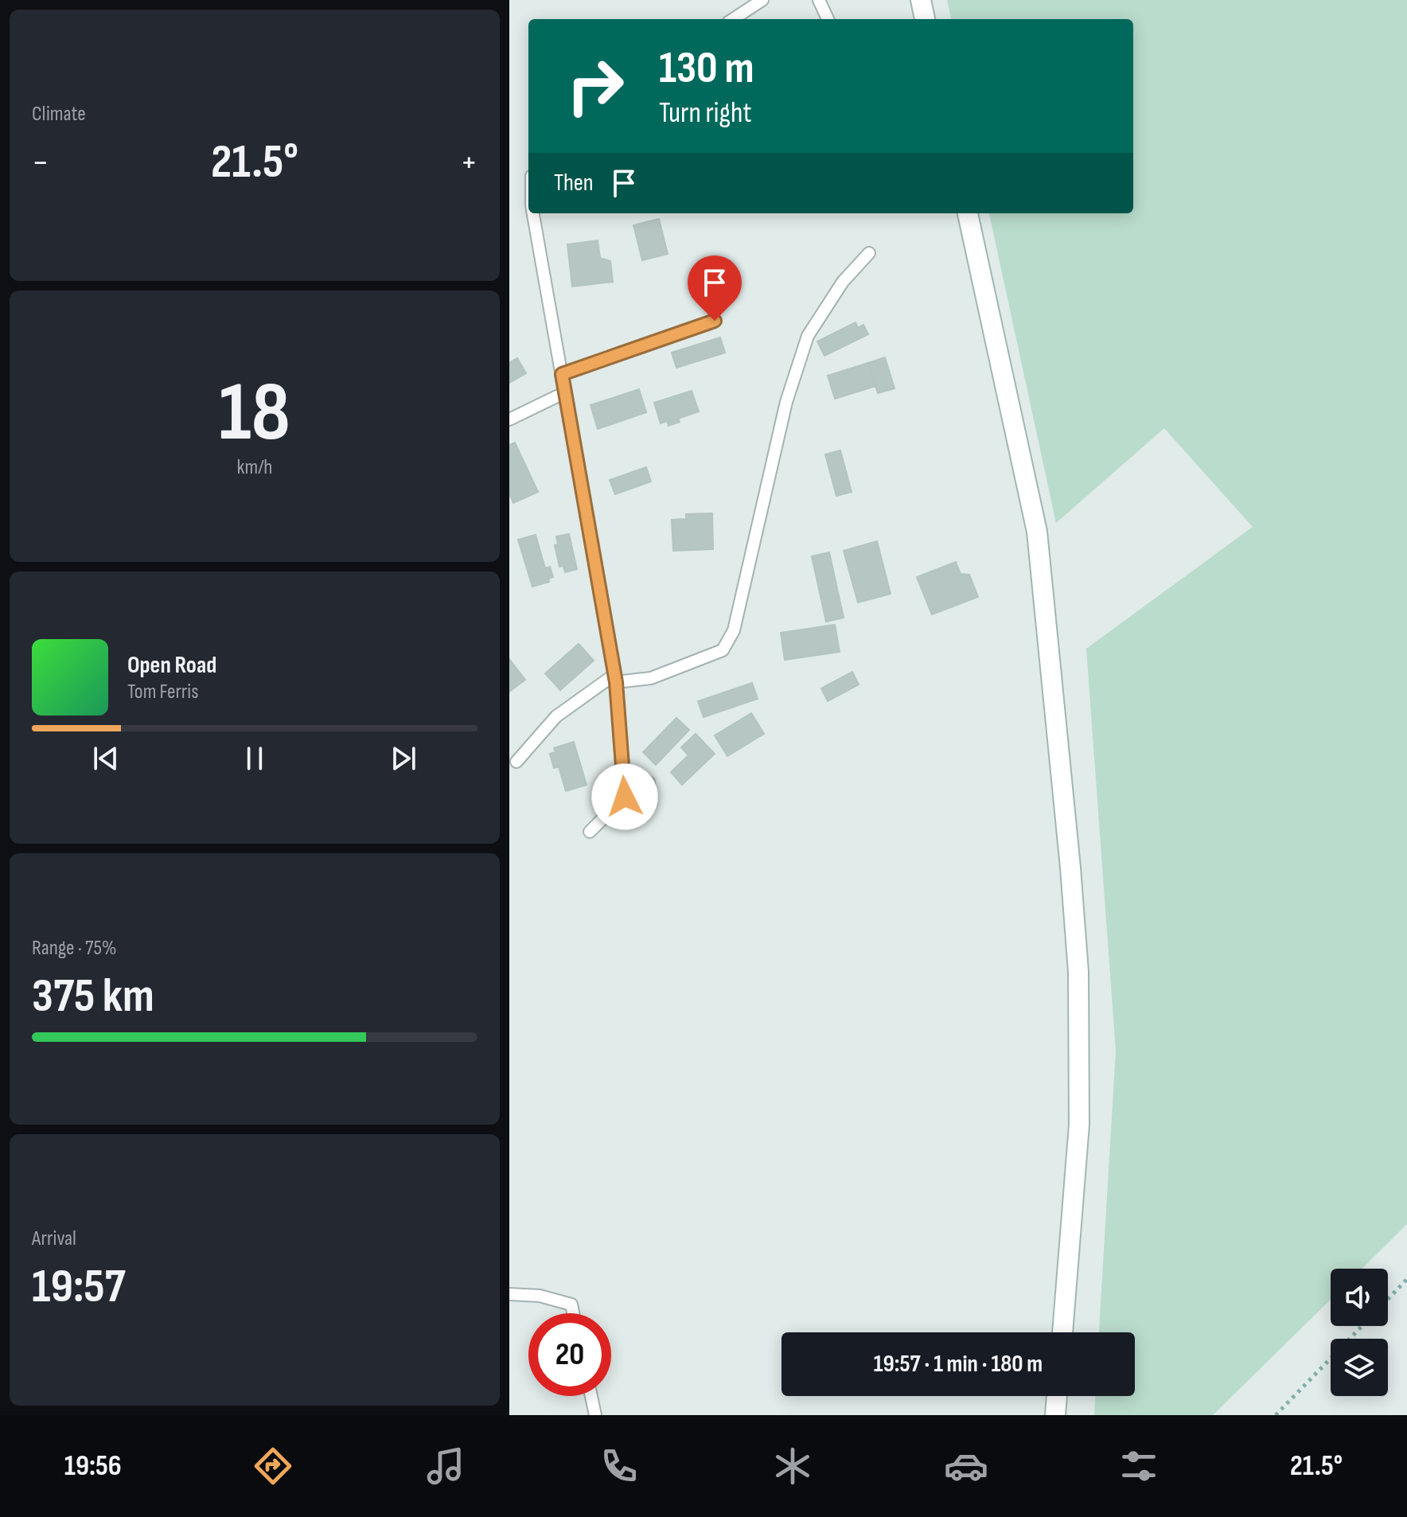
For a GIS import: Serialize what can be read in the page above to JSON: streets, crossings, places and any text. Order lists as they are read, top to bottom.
{
  "page": {
    "tile": [
      "Climate",
      ["18", "km/h"],
      ["Range · 75%", "375 km"],
      ["Arrival", "19:57"]
    ],
    "turn": ["130 m", "Turn right"],
    "heat": ["−", "21.5°", "+"],
    "then": "Then",
    "song": ["Open Road", "Tom Ferris"],
    "limit": "20",
    "trip": "19:57 · 1 min · 180 m",
    "tabs": ["19:56", "21.5°"]
  }
}
